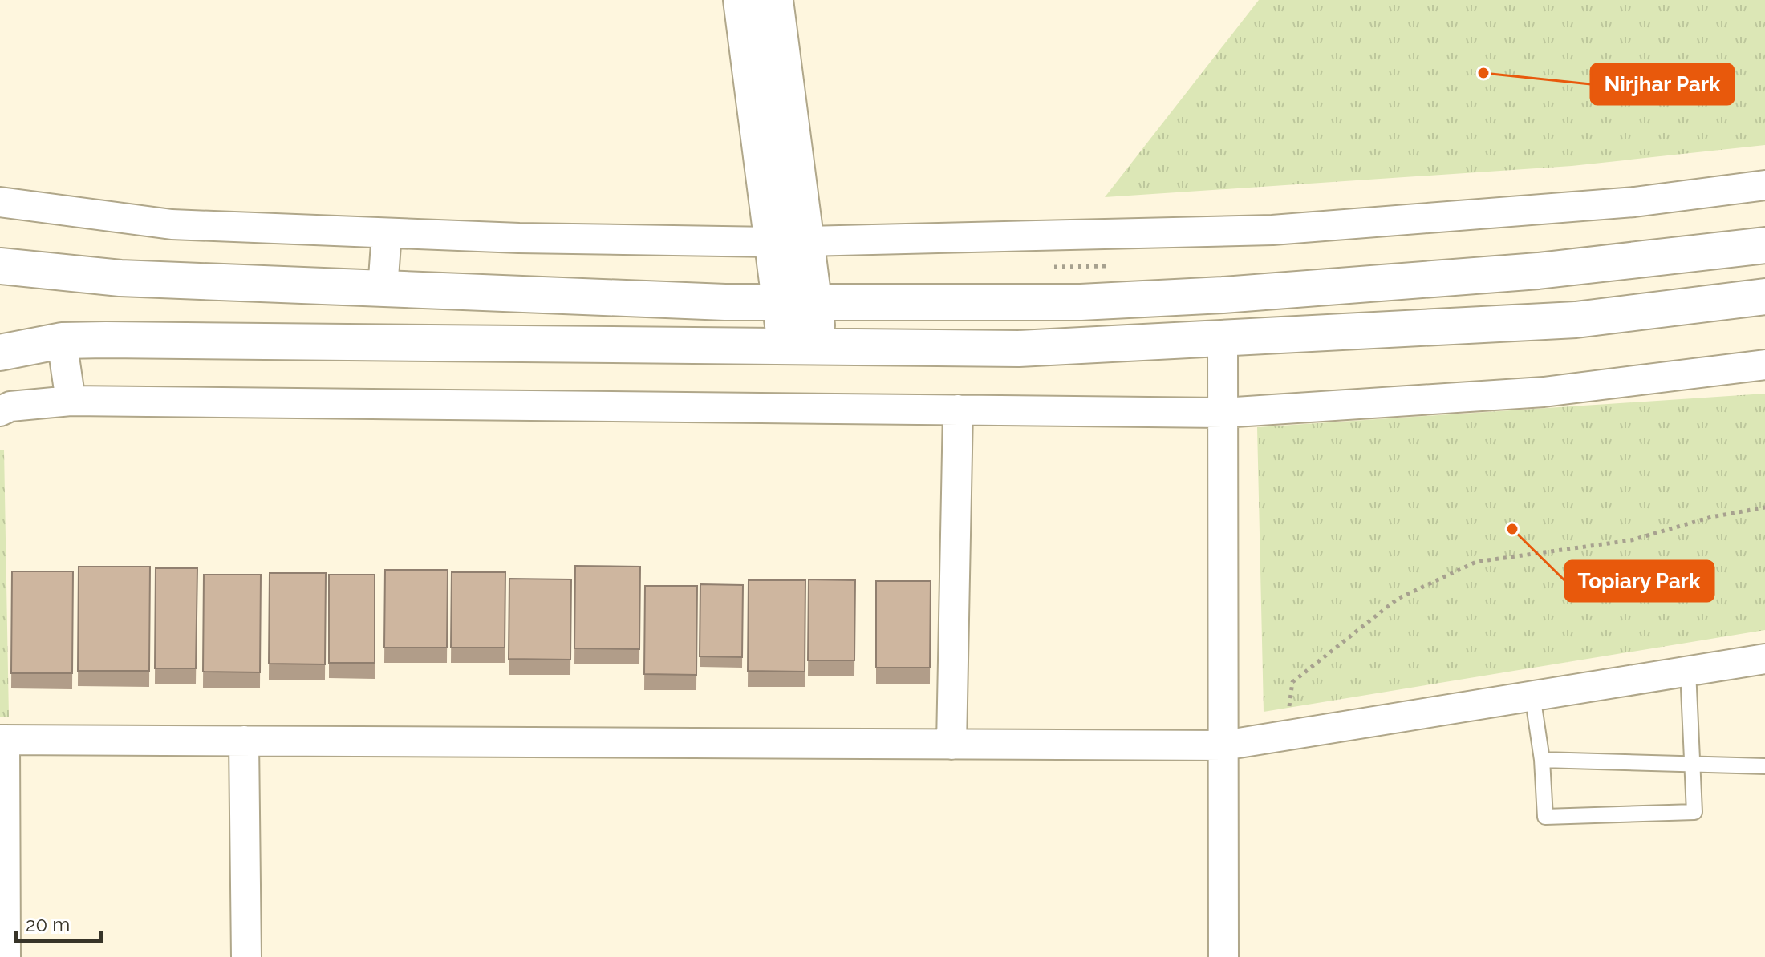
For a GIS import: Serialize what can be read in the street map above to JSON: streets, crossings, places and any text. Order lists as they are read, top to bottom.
{
  "places": ["Nirjhar Park", "Topiary Park"],
  "scale_bar": "20 m"
}
